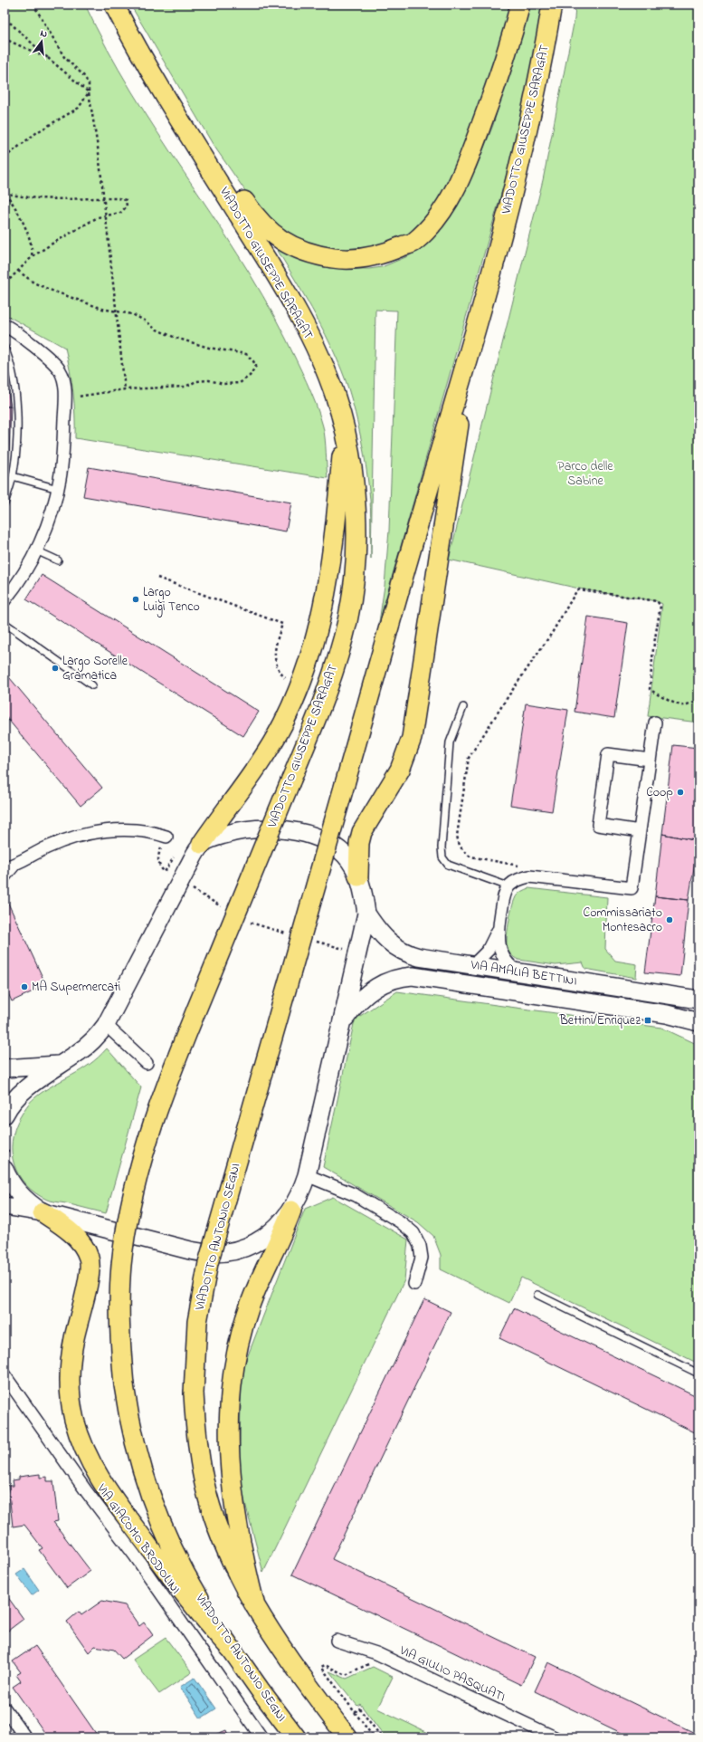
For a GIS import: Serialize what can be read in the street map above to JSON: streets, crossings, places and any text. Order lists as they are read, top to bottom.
{
  "streets": {
    "main road": ["VIADOTTO GIUSEPPE SARAGAT", "VIADOTTO ANTONIO SEGNI"],
    "street": ["VIA AMALIA BETTINI", "VIA GIACOMO BRODOLINI", "VIA GIULIO PASQUATI"]
  },
  "crossings": [
    ["VIADOTTO GIUSEPPE SARAGAT", "VIADOTTO ANTONIO SEGNI"]
  ],
  "parks": ["Parco delle Sabine"],
  "places": {
    "other": [
      "Largo Luigi Tenco",
      "Largo Sorelle Gramatica",
      "Coop",
      "Commissariato Montesacro",
      "MA Supermercati"
    ],
    "transit": ["Bettini/Enriquez"]
  },
  "north": "top"
}
